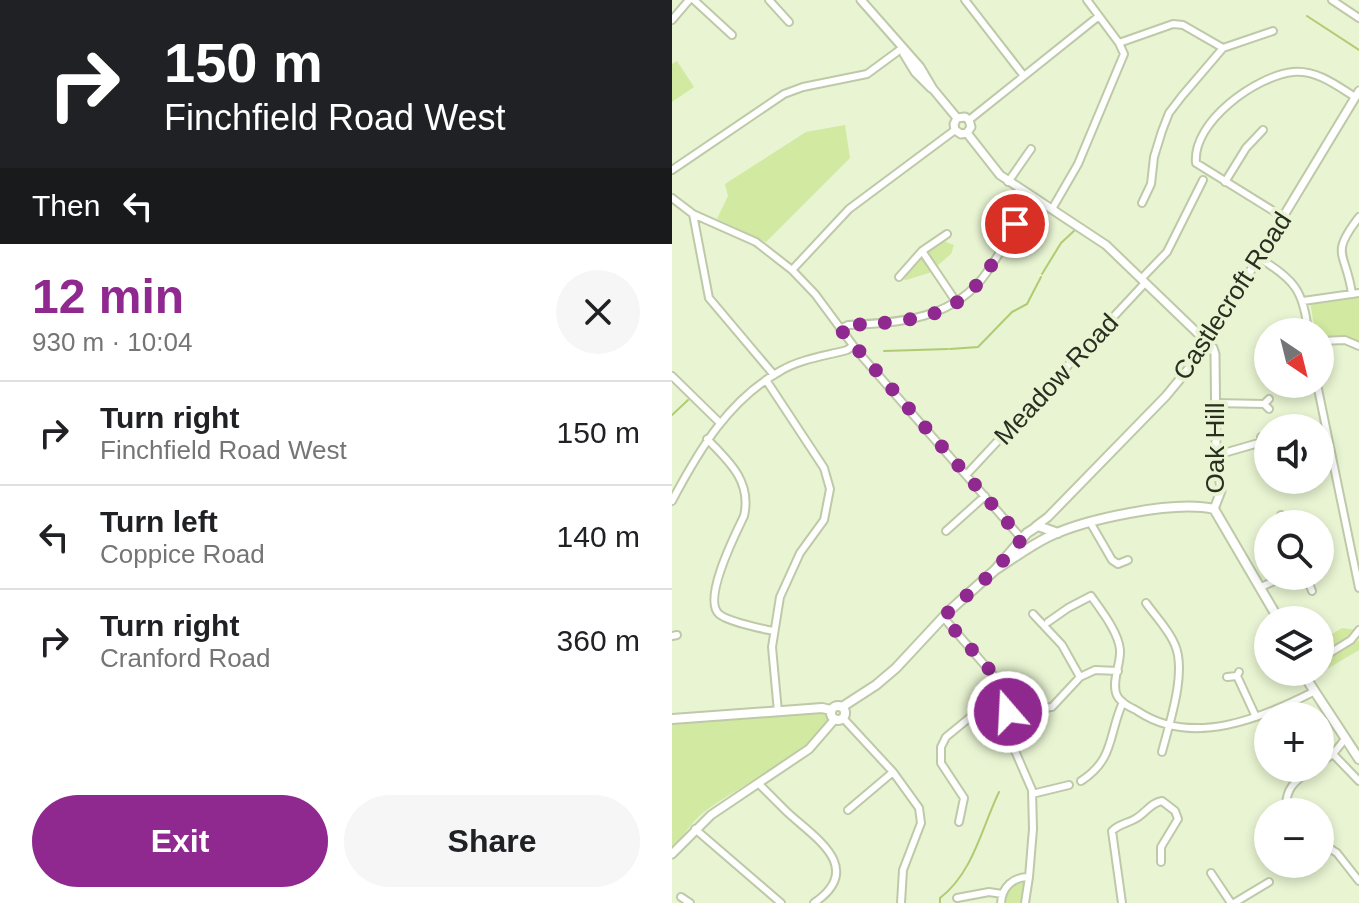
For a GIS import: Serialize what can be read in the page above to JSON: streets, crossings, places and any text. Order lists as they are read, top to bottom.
{
  "streets": {
    "street": ["Castlecroft Road", "Meadow Road", "Oak Hill"]
  },
  "crossings": [
    ["Castlecroft Road", "Oak Hill"]
  ],
  "north": "bottom right",
  "page": {
    "turn": ["150 m", "Finchfield Road West"],
    "then": "Then",
    "heading": ["12 min", "930 m · 10:04"],
    "map_buttons": ["+", "−"],
    "list": [
      {
        "name": "Turn right",
        "note": "Finchfield Road West",
        "value": "150 m"
      },
      {
        "name": "Turn left",
        "note": "Coppice Road",
        "value": "140 m"
      },
      {
        "name": "Turn right",
        "note": "Cranford Road",
        "value": "360 m"
      }
    ],
    "buttons": ["Exit", "Share"]
  }
}
